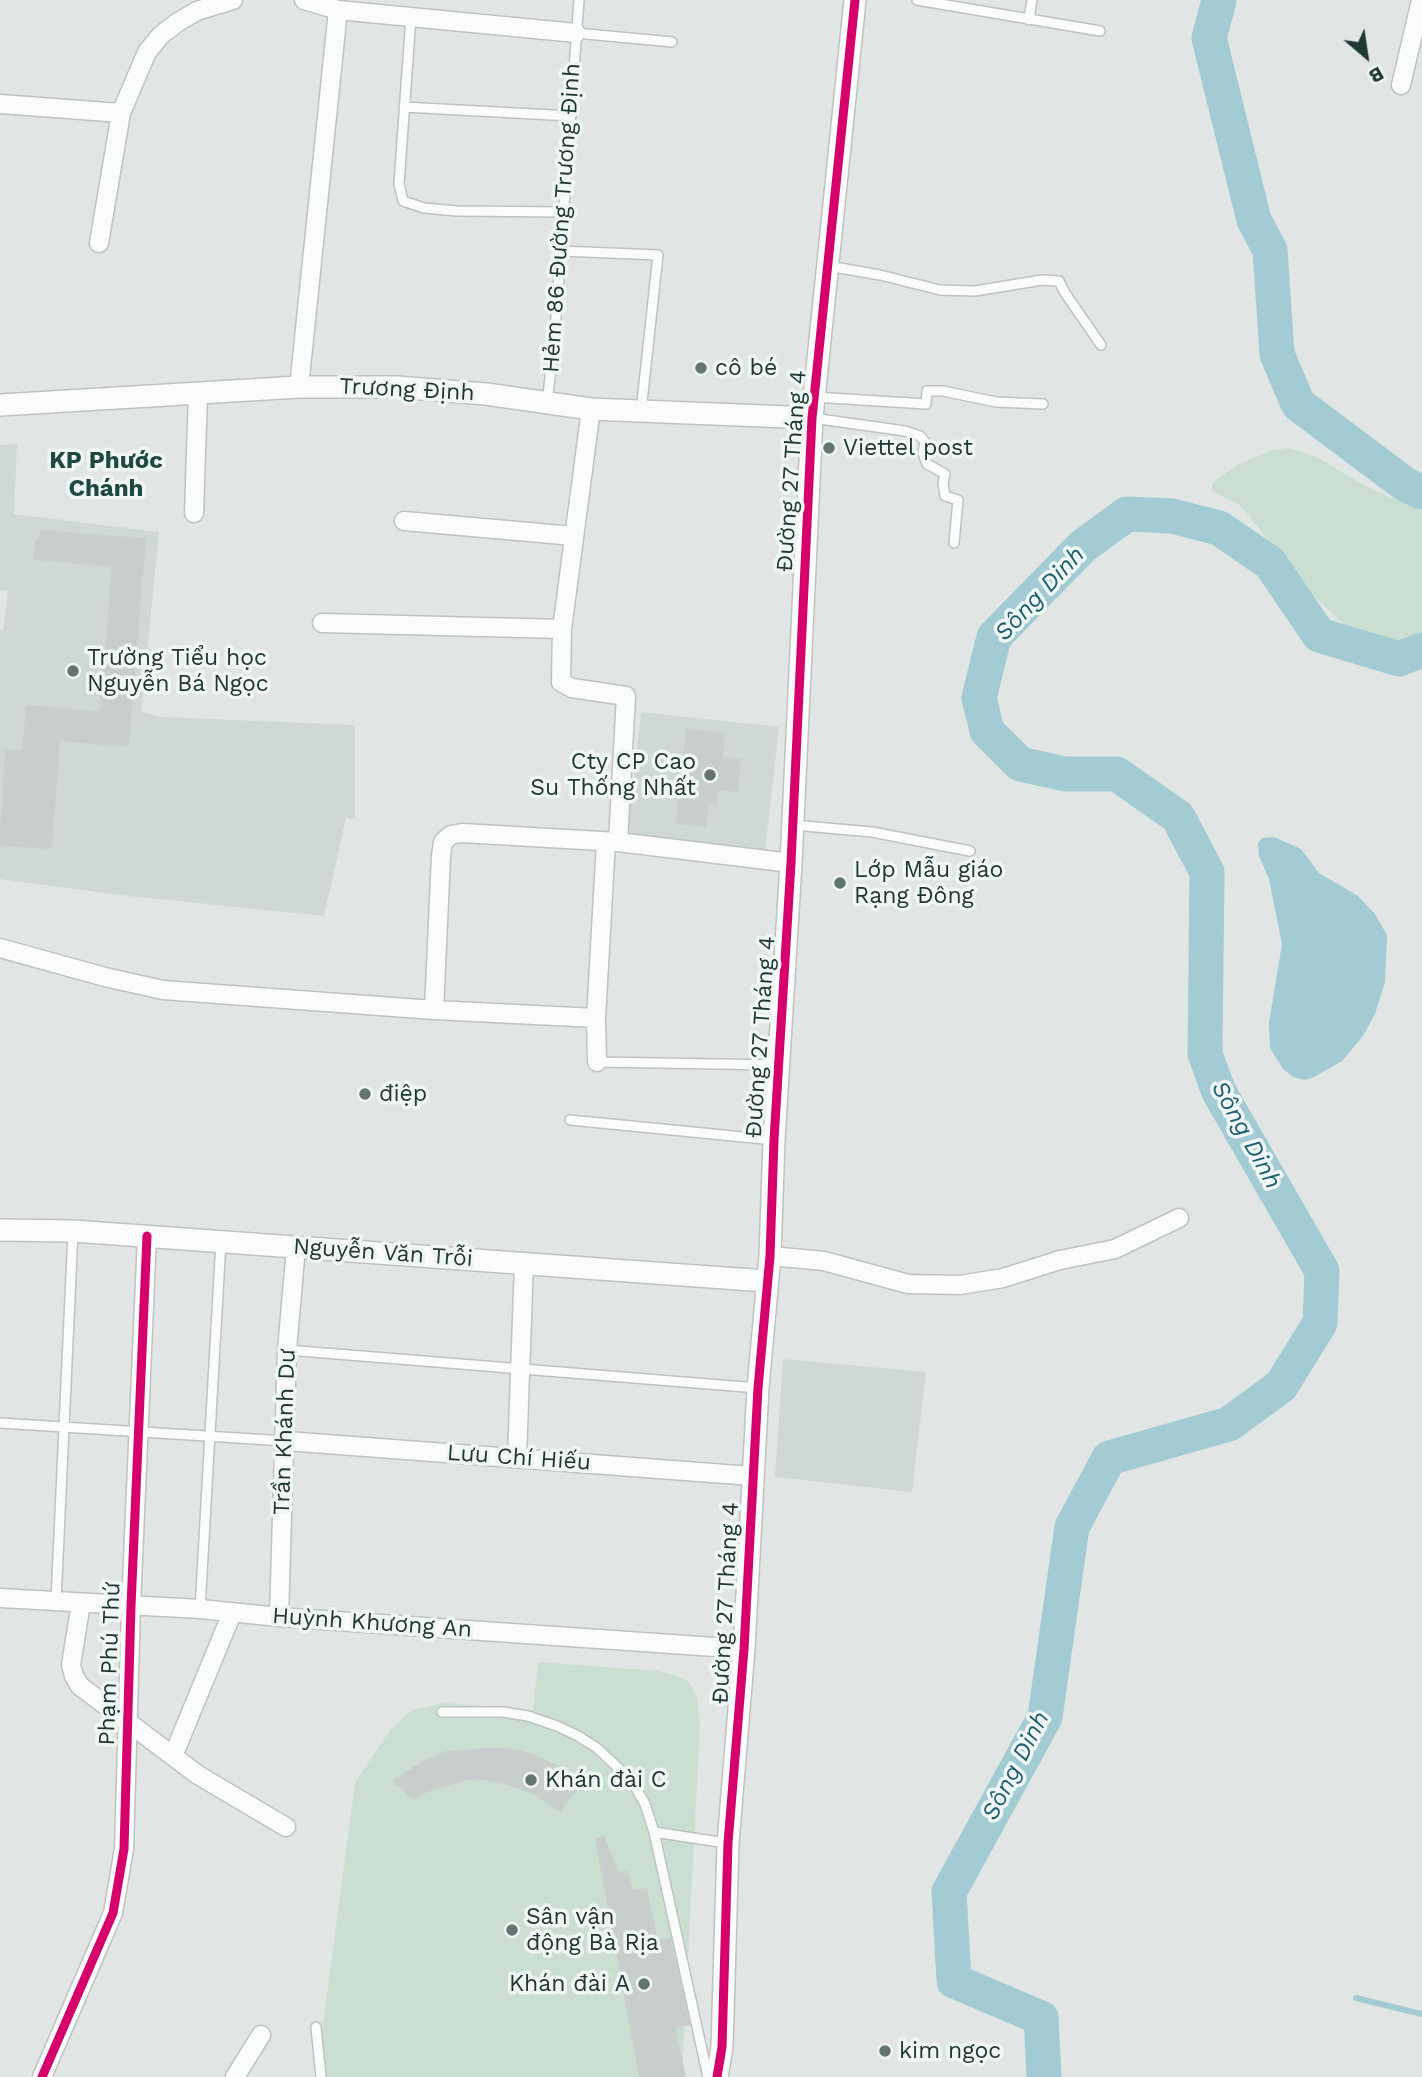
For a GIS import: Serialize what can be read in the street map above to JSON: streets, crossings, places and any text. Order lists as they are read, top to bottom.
{
  "streets": {
    "street": [
      "Trương Định",
      "Đường 27 Tháng 4",
      "Nguyễn Văn Trỗi",
      "Trần Khánh Dư",
      "Lưu Chí Hiếu",
      "Huỳnh Khương An",
      "Phạm Phú Thứ"
    ],
    "lane": ["Hẻm 86 Đường Trương Định"]
  },
  "crossings": [
    ["Hẻm 86 Đường Trương Định", "Trương Định"],
    ["Trương Định", "Đường 27 Tháng 4"],
    ["Đường 27 Tháng 4", "Nguyễn Văn Trỗi"],
    ["Đường 27 Tháng 4", "Lưu Chí Hiếu"],
    ["Đường 27 Tháng 4", "Huỳnh Khương An"],
    ["Nguyễn Văn Trỗi", "Trần Khánh Dư"],
    ["Nguyễn Văn Trỗi", "Phạm Phú Thứ"],
    ["Trần Khánh Dư", "Lưu Chí Hiếu"],
    ["Trần Khánh Dư", "Huỳnh Khương An"],
    ["Huỳnh Khương An", "Phạm Phú Thứ"]
  ],
  "districts": ["KP Phước Chánh"],
  "water": ["Sông Dinh"],
  "places": [
    "cô bé",
    "Viettel post",
    "Trường Tiểu học Nguyễn Bá Ngọc",
    "Cty CP Cao Su Thống Nhất",
    "Lớp Mẫu giáo Rạng Đông",
    "điệp",
    "Khán đài C",
    "Sân vận động Bà Rịa",
    "Khán đài A",
    "kim ngọc"
  ],
  "north": "bottom right"
}
